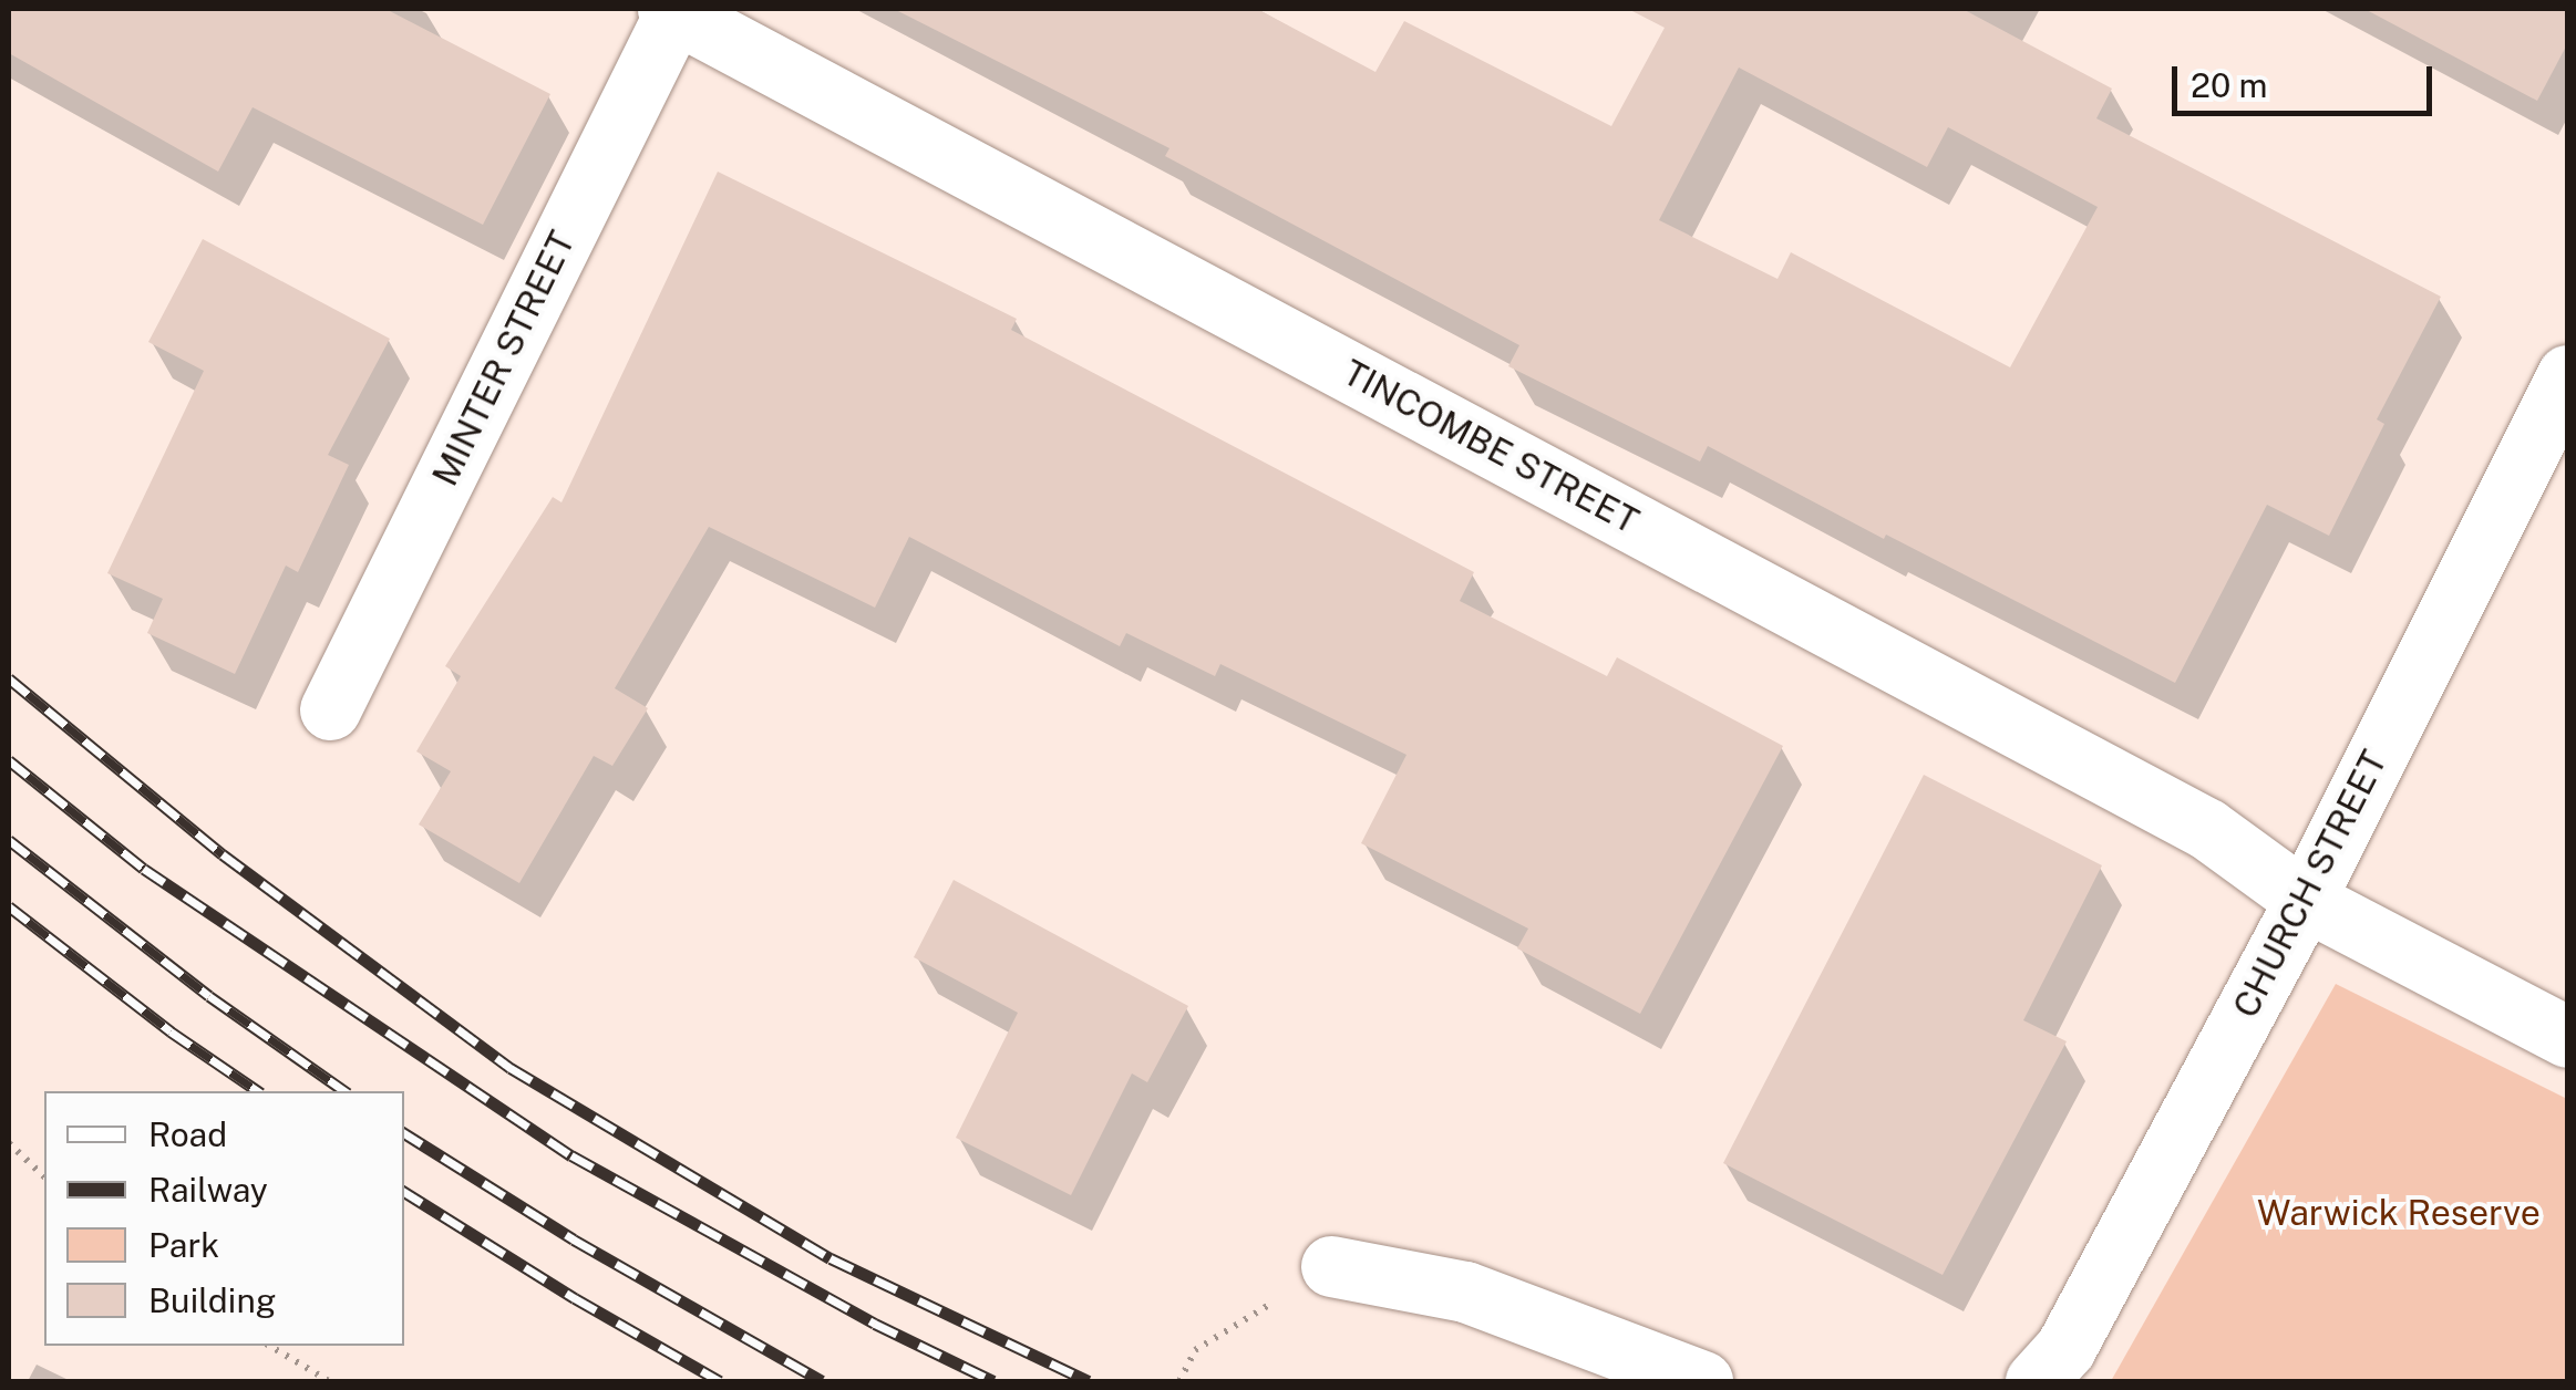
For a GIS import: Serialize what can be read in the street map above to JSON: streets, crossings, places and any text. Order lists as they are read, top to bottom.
{
  "streets": {
    "street": ["MINTER STREET", "TINCOMBE STREET", "CHURCH STREET"]
  },
  "crossings": [
    ["MINTER STREET", "TINCOMBE STREET"],
    ["TINCOMBE STREET", "CHURCH STREET"]
  ],
  "parks": ["Warwick Reserve"],
  "legend": [
    "Road",
    "Railway",
    "Park",
    "Building"
  ],
  "scale_bar": "20 m"
}
